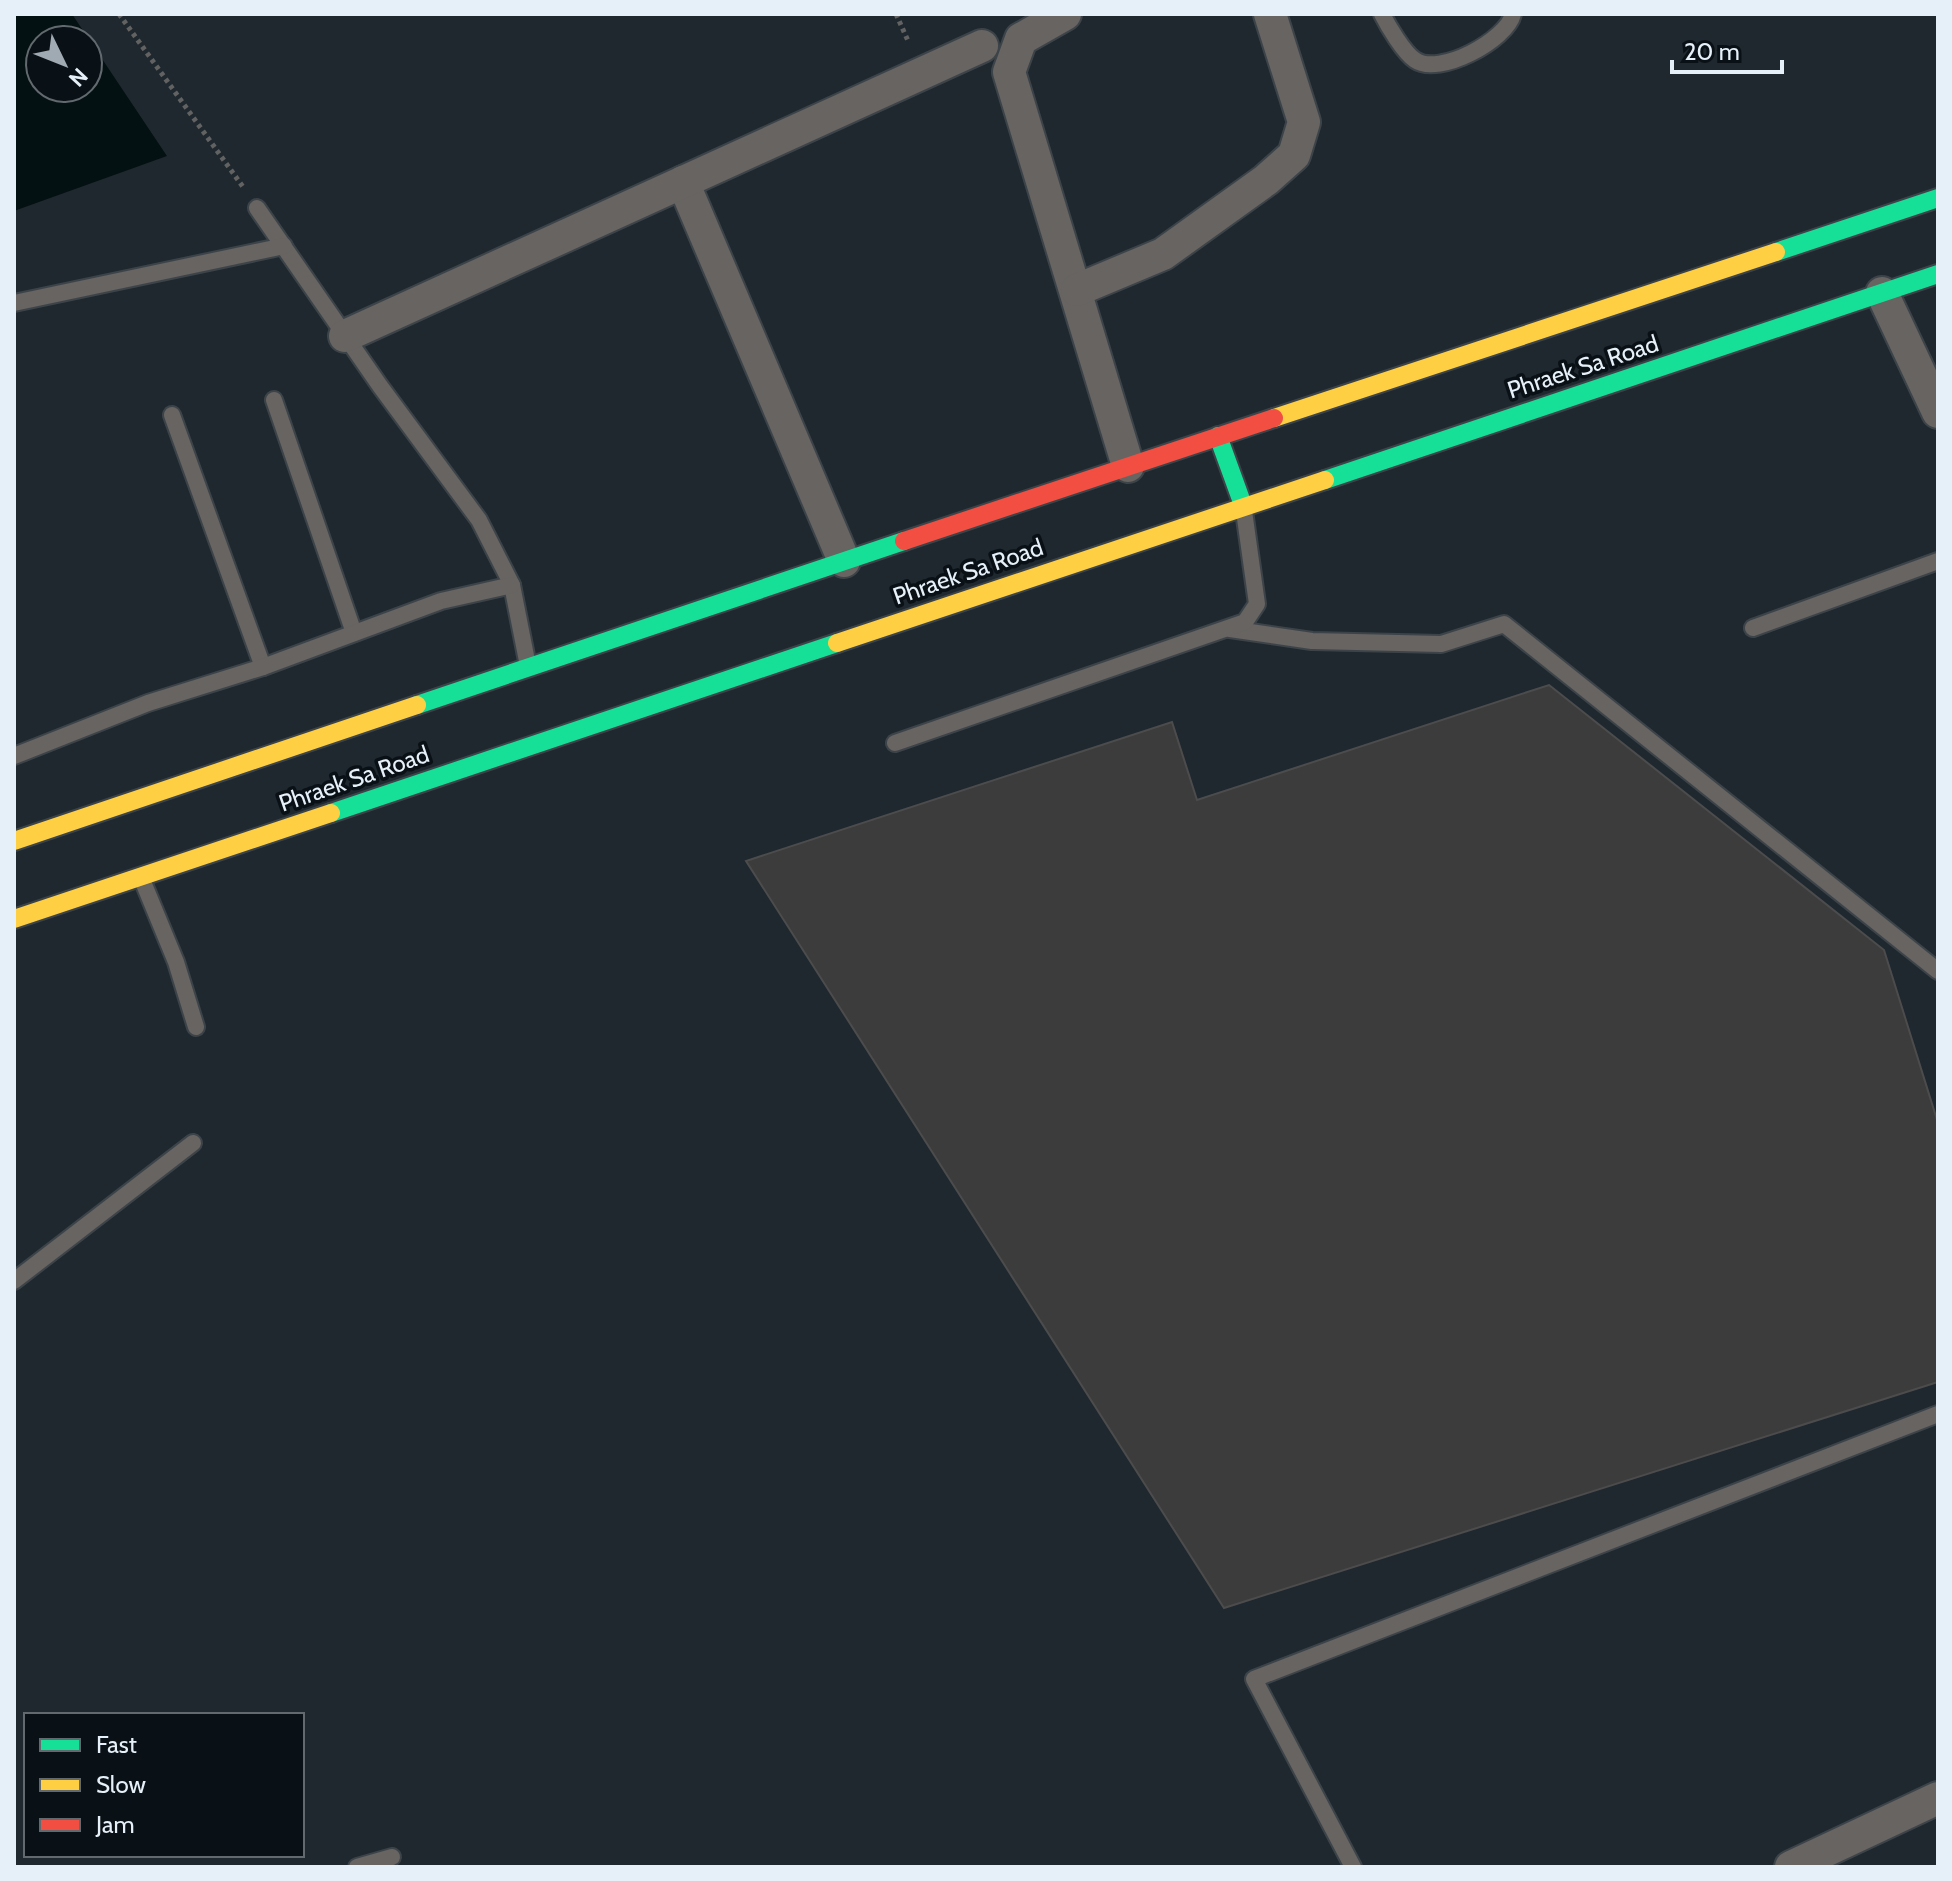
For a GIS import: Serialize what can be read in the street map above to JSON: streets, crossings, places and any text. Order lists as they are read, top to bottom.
{
  "streets": {
    "main road": ["Phraek Sa Road"]
  },
  "legend": ["Fast", "Slow", "Jam"],
  "scale_bar": "20 m",
  "north": "bottom right"
}
